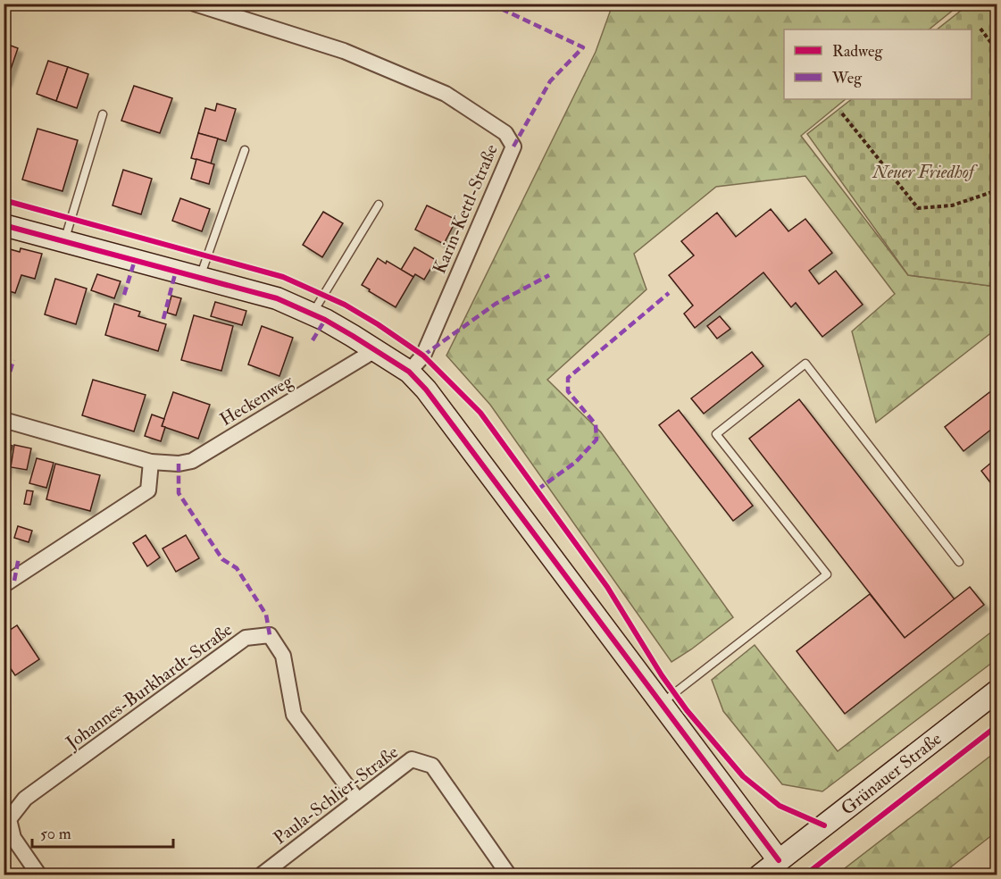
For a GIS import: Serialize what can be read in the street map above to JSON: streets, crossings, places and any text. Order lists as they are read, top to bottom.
{
  "streets": {
    "street": [
      "Karin-Kettl-Straße",
      "Heckenweg",
      "Johannes-Burkhardt-Straße",
      "Grünauer Straße",
      "Paula-Schlier-Straße"
    ]
  },
  "crossings": [
    ["Johannes-Burkhardt-Straße", "Paula-Schlier-Straße"]
  ],
  "parks": ["Neuer Friedhof"],
  "legend": ["Radweg", "Weg"],
  "scale_bar": "50 m"
}
